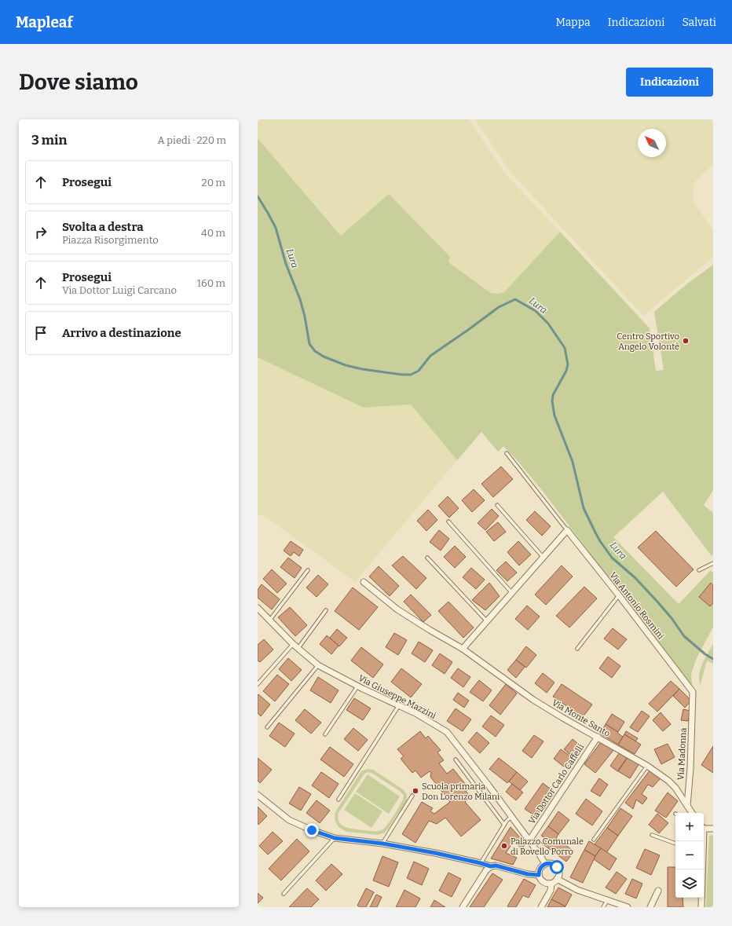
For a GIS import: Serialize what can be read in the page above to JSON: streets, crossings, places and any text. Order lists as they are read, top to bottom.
{
  "streets": {
    "street": [
      "Via Antonio Rosmini",
      "Via Giuseppe Mazzini",
      "Via Monte Santo",
      "Via Madonna",
      "Via Dottor Carlo Caffelli"
    ]
  },
  "crossings": [
    ["Via Antonio Rosmini", "Via Madonna"],
    ["Via Giuseppe Mazzini", "Via Dottor Carlo Caffelli"],
    ["Via Monte Santo", "Via Madonna"],
    ["Via Monte Santo", "Via Dottor Carlo Caffelli"]
  ],
  "water": ["Lura"],
  "places": ["Centro Sportivo Angelo Volontè", "Scuola primaria Don Lorenzo Milani", "Palazzo Comunale di Rovello Porro"],
  "north": "top left",
  "page": {
    "header": "Mapleaf",
    "nav": ["Mappa", "Indicazioni", "Salvati"],
    "buttons": "Indicazioni",
    "title": "Dove siamo",
    "heading": ["3 min", "A piedi · 220 m"],
    "list": [
      ["Prosegui", "20 m"],
      ["Svolta a destra", "Piazza Risorgimento", "40 m"],
      ["Prosegui", "Via Dottor Luigi Carcano", "160 m"],
      "Arrivo a destinazione"
    ],
    "map_buttons": ["+", "−"]
  }
}
